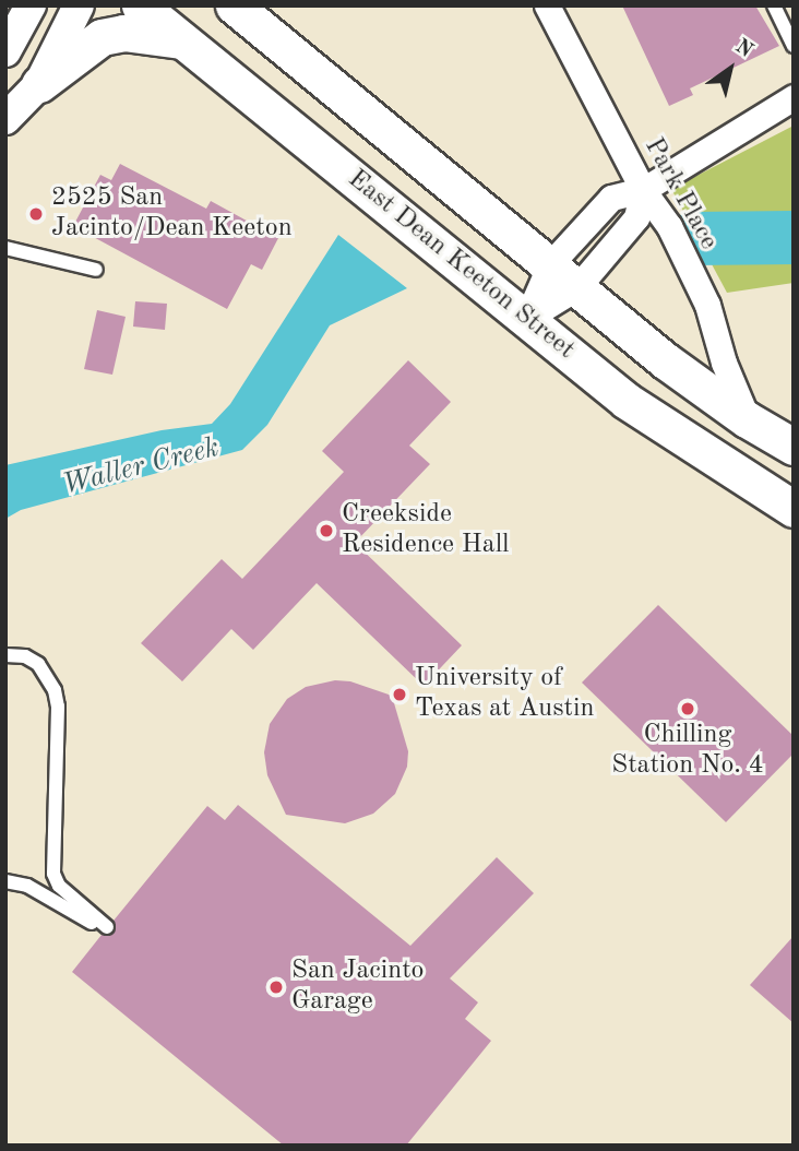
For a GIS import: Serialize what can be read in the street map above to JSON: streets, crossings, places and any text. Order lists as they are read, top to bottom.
{
  "streets": {
    "main road": ["East Dean Keeton Street"],
    "street": ["Park Place"]
  },
  "water": ["Waller Creek"],
  "places": [
    "2525 San Jacinto/Dean Keeton",
    "Creekside Residence Hall",
    "University of Texas at Austin",
    "Chilling Station No. 4",
    "San Jacinto Garage"
  ],
  "north": "top right"
}
